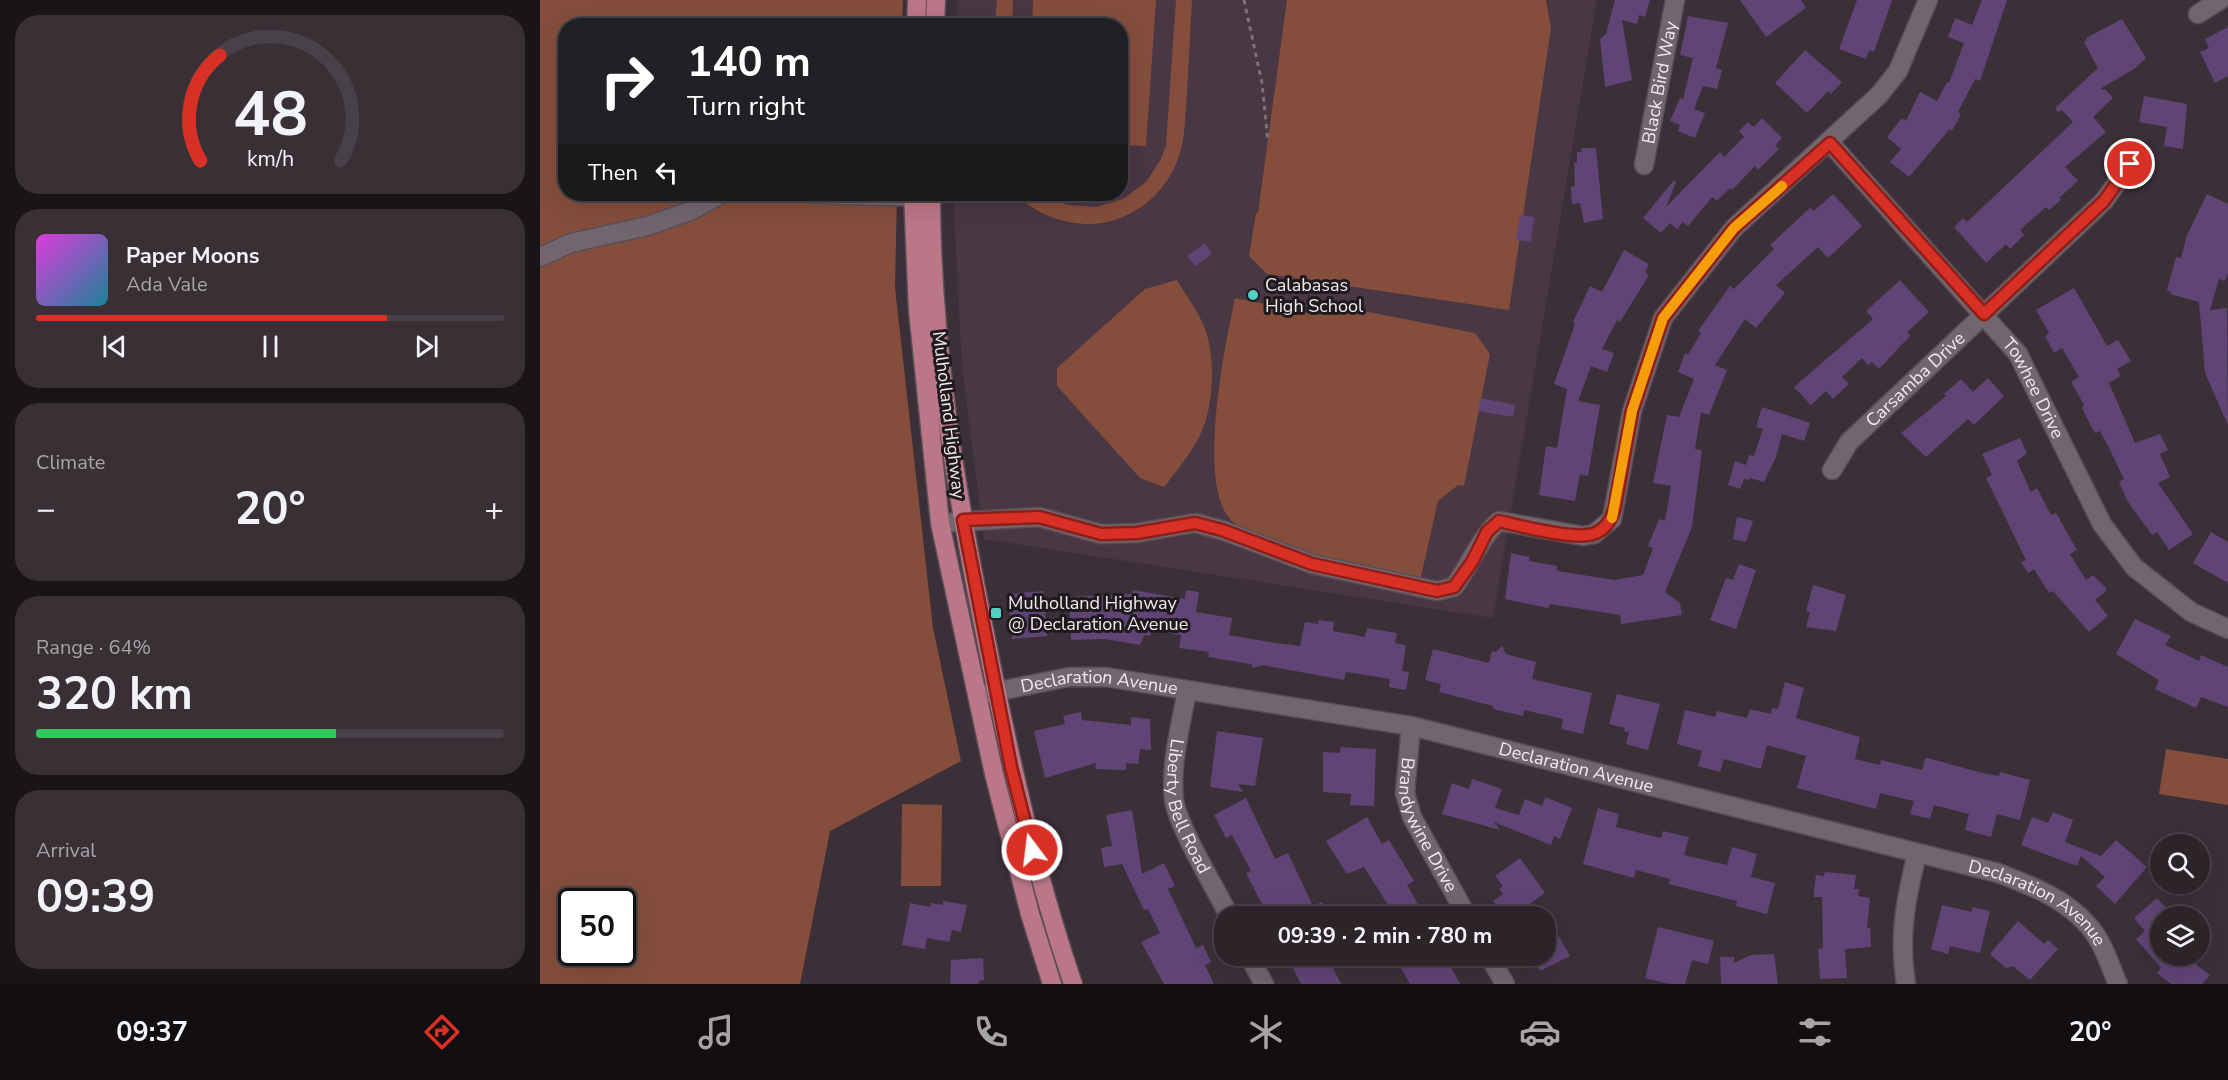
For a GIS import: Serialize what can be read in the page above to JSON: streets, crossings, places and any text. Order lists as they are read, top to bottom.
{
  "streets": {
    "main road": ["Mulholland Highway"],
    "street": [
      "Black Bird Way",
      "Carsamba Drive",
      "Towhee Drive",
      "Declaration Avenue",
      "Liberty Bell Road",
      "Brandywine Drive"
    ]
  },
  "crossings": [
    ["Carsamba Drive", "Towhee Drive"],
    ["Mulholland Highway", "Declaration Avenue"],
    ["Declaration Avenue", "Liberty Bell Road"],
    ["Declaration Avenue", "Brandywine Drive"]
  ],
  "places": {
    "other": ["Calabasas High School"],
    "transit": ["Mulholland Highway @ Declaration Avenue"]
  },
  "page": {
    "turn": ["140 m", "Turn right"],
    "then": "Then",
    "song": ["Paper Moons", "Ada Vale"],
    "tile": [
      "Climate",
      ["Range · 64%", "320 km"],
      ["Arrival", "09:39"]
    ],
    "heat": ["−", "20°", "+"],
    "limit": "50",
    "trip": "09:39 · 2 min · 780 m",
    "tabs": ["09:37", "20°"],
    "gauge": ["48", "km/h"]
  }
}
